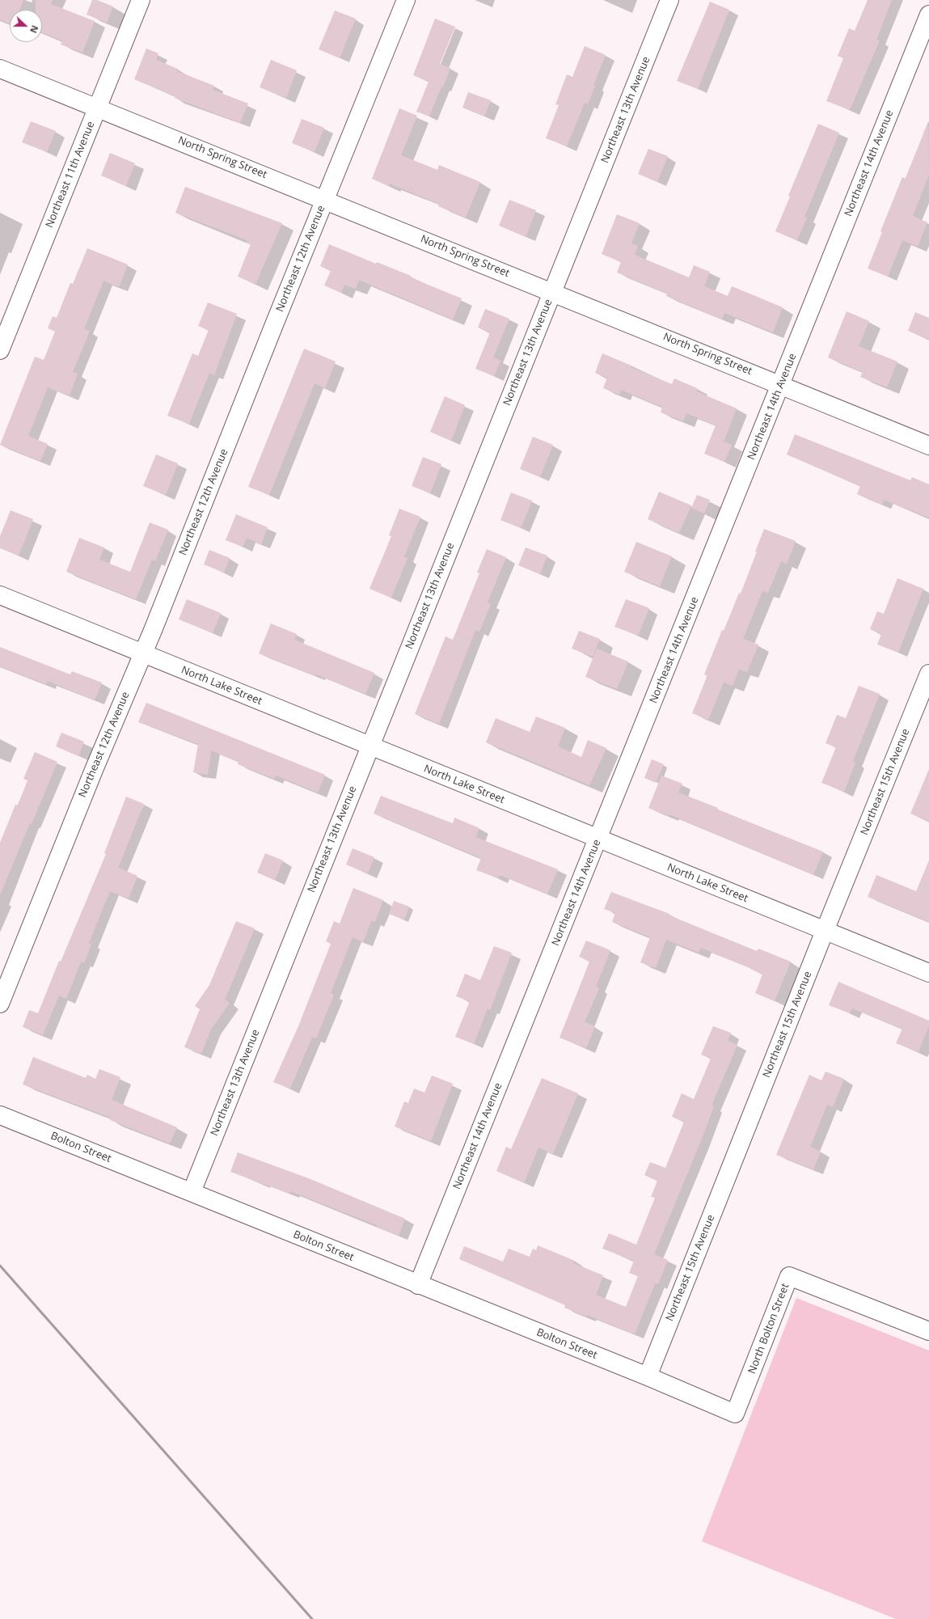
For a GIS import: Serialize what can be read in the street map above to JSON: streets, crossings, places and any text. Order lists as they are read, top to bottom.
{
  "streets": {
    "street": [
      "Northeast 13th Avenue",
      "North Spring Street",
      "Northeast 14th Avenue",
      "Northeast 11th Avenue",
      "Northeast 12th Avenue",
      "North Lake Street",
      "Northeast 15th Avenue",
      "Bolton Street",
      "North Bolton Street"
    ]
  },
  "crossings": [
    ["Northeast 13th Avenue", "North Spring Street"],
    ["Northeast 13th Avenue", "North Lake Street"],
    ["Northeast 13th Avenue", "Bolton Street"],
    ["North Spring Street", "Northeast 14th Avenue"],
    ["North Spring Street", "Northeast 11th Avenue"],
    ["North Spring Street", "Northeast 12th Avenue"],
    ["Northeast 14th Avenue", "North Lake Street"],
    ["Northeast 14th Avenue", "Bolton Street"],
    ["Northeast 12th Avenue", "North Lake Street"],
    ["North Lake Street", "Northeast 15th Avenue"],
    ["Northeast 15th Avenue", "Bolton Street"],
    ["Northeast 15th Avenue", "North Bolton Street"],
    ["Bolton Street", "North Bolton Street"]
  ],
  "north": "right"
}
